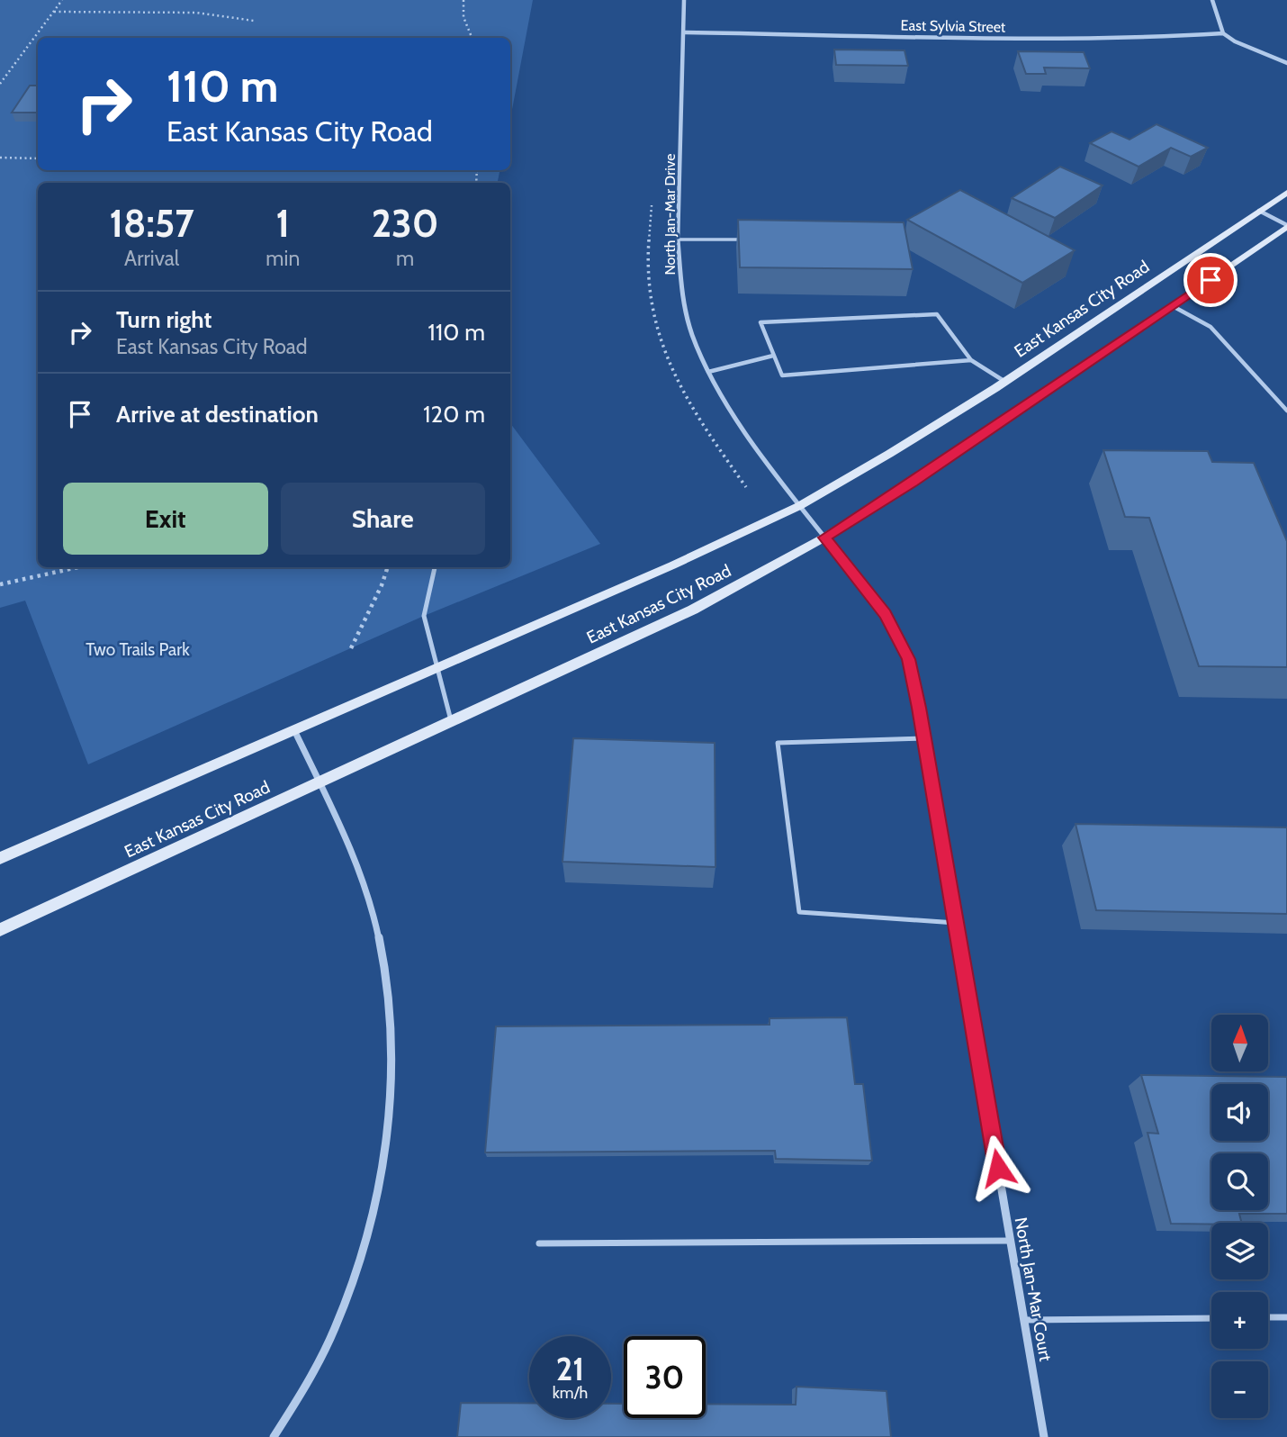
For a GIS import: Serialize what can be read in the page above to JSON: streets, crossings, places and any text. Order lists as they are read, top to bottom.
{
  "streets": {
    "main road": ["East Kansas City Road"],
    "street": ["East Sylvia Street", "North Jan-Mar Drive", "North Jan-Mar Court"]
  },
  "crossings": [
    ["East Sylvia Street", "North Jan-Mar Drive"],
    ["North Jan-Mar Drive", "East Kansas City Road"],
    ["North Jan-Mar Drive", "North Jan-Mar Court"],
    ["East Kansas City Road", "North Jan-Mar Court"]
  ],
  "parks": ["Two Trails Park"],
  "north": "top",
  "page": {
    "turn": ["110 m", "East Kansas City Road"],
    "eta": [
      "18:57",
      "Arrival",
      "1",
      "min",
      "230",
      "m"
    ],
    "list": [
      {
        "name": "Turn right",
        "note": "East Kansas City Road",
        "value": "110 m"
      },
      {
        "name": "Arrive at destination",
        "value": "120 m"
      }
    ],
    "buttons": ["Exit", "Share"],
    "map_buttons": ["+", "−"],
    "speed": "21 km/h",
    "limit": "30"
  }
}
